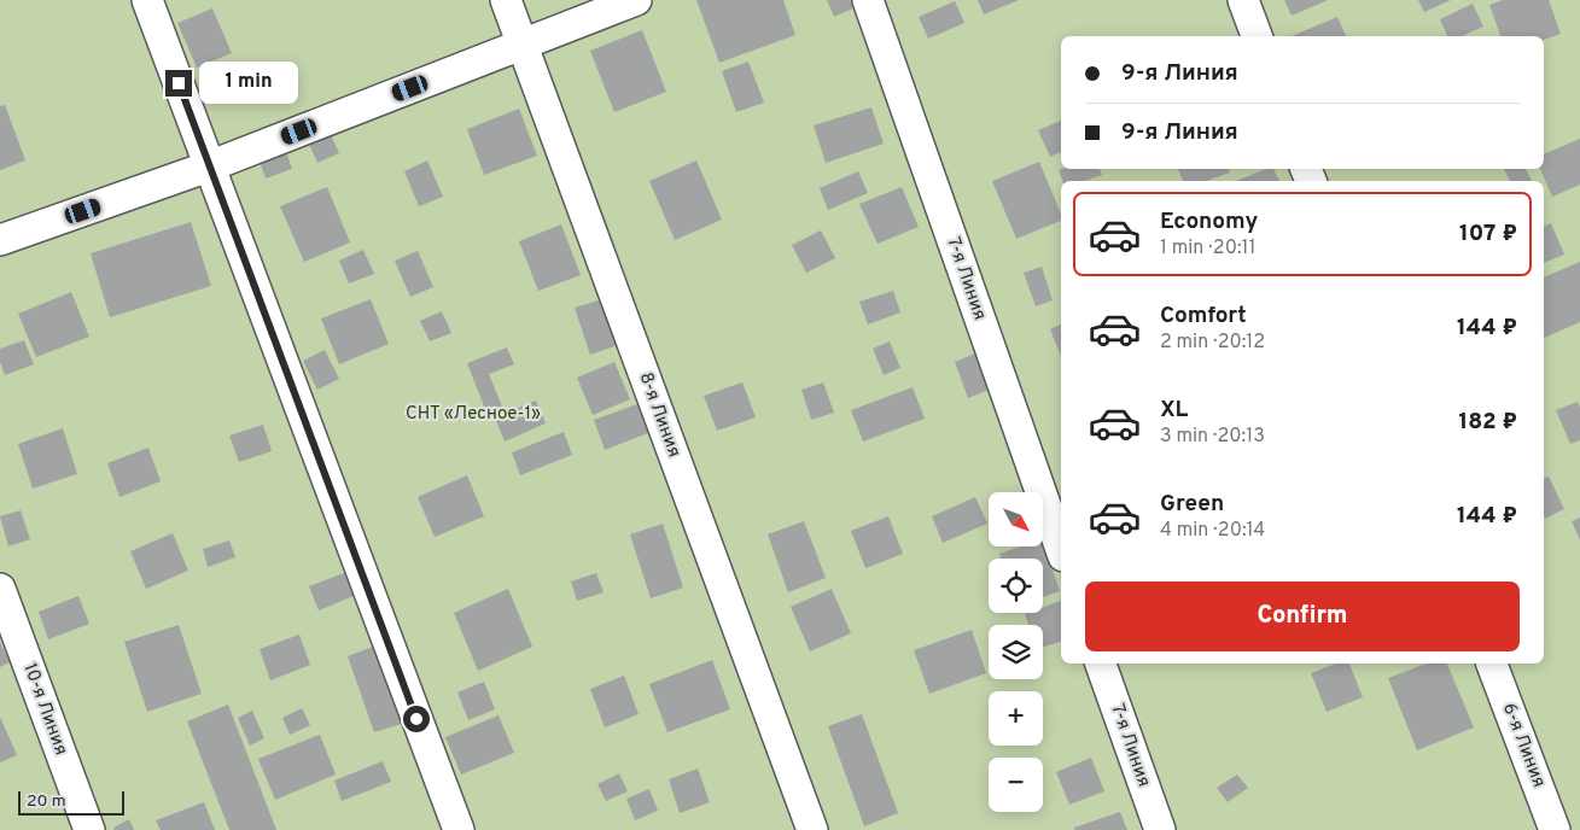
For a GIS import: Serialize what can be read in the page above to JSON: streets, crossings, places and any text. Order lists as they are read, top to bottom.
{
  "streets": {
    "street": [
      "7-я Линия",
      "8-я Линия",
      "10-я Линия",
      "6-я Линия"
    ]
  },
  "parks": ["СНТ «Лесное-1»"],
  "scale_bar": "20 m",
  "north": "bottom right",
  "page": {
    "banner": ["9-я Линия", "9-я Линия"],
    "bubble": "1 min",
    "list": [
      {
        "name": "Economy",
        "note": "1 min · 20:11",
        "value": "107 ₽"
      },
      {
        "name": "Comfort",
        "note": "2 min · 20:12",
        "value": "144 ₽"
      },
      {
        "name": "XL",
        "note": "3 min · 20:13",
        "value": "182 ₽"
      },
      {
        "name": "Green",
        "note": "4 min · 20:14",
        "value": "144 ₽"
      }
    ],
    "map_buttons": ["+", "−"],
    "buttons": "Confirm",
    "scale": "20 m"
  }
}
